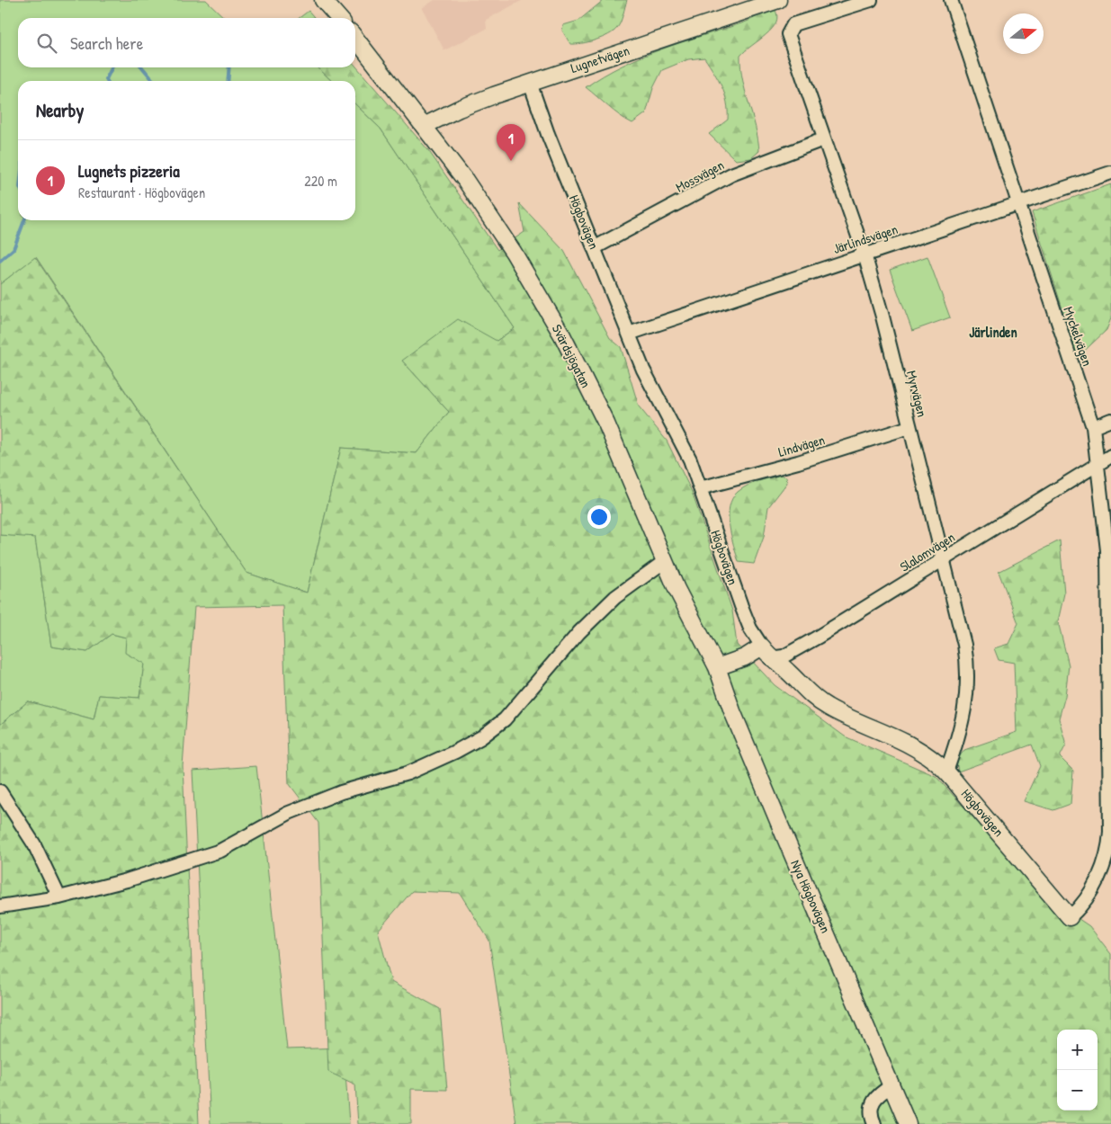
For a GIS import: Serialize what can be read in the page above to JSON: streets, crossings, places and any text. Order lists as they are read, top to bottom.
{
  "streets": {
    "street": [
      "Lugnetvägen",
      "Mossvägen",
      "Högbovägen",
      "Järlindsvägen",
      "Myckelvägen",
      "Svärdsjögatan",
      "Myrvägen",
      "Lindvägen",
      "Slalomvägen",
      "Nya Högbovägen"
    ]
  },
  "crossings": [
    ["Lugnetvägen", "Högbovägen"],
    ["Lugnetvägen", "Svärdsjögatan"],
    ["Mossvägen", "Högbovägen"],
    ["Mossvägen", "Myrvägen"],
    ["Högbovägen", "Järlindsvägen"],
    ["Högbovägen", "Myckelvägen"],
    ["Högbovägen", "Myrvägen"],
    ["Högbovägen", "Lindvägen"],
    ["Högbovägen", "Slalomvägen"],
    ["Järlindsvägen", "Myckelvägen"],
    ["Järlindsvägen", "Myrvägen"],
    ["Myckelvägen", "Slalomvägen"],
    ["Svärdsjögatan", "Nya Högbovägen"],
    ["Myrvägen", "Lindvägen"],
    ["Myrvägen", "Slalomvägen"]
  ],
  "districts": ["Järlinden"],
  "north": "right",
  "page": {
    "search": "Search here",
    "heading": "Nearby",
    "pins": "1",
    "list": [
      {
        "mark": "1",
        "name": "Lugnets pizzeria",
        "note": "Restaurant · Högbovägen",
        "value": "220 m"
      }
    ],
    "map_buttons": ["+", "−"]
  }
}
